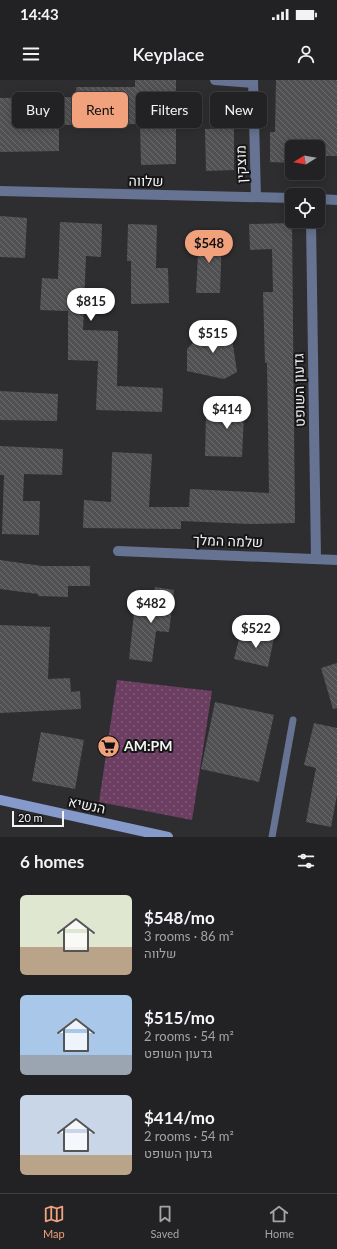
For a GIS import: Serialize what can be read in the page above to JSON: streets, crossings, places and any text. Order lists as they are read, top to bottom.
{
  "streets": {
    "street": [
      "מוצקין",
      "שלווה",
      "גדעון השופט",
      "שלמה המלך",
      "הנשיא"
    ]
  },
  "crossings": [
    ["מוצקין", "שלווה"],
    ["גדעון השופט", "שלמה המלך"]
  ],
  "places": {
    "supermarket": ["AM:PM"]
  },
  "scale_bar": "20 m",
  "north": "left",
  "page": {
    "status": "14:43",
    "header": "Keyplace",
    "chip": [
      "Buy",
      "Rent",
      "Filters",
      "New"
    ],
    "price": [
      "$548",
      "$815",
      "$515",
      "$414",
      "$482",
      "$522"
    ],
    "scale": "20 m",
    "heading": "6 homes",
    "list": [
      {
        "name": "$548/mo",
        "note": "3 rooms · 86 m² · שלווה"
      },
      {
        "name": "$515/mo",
        "note": "2 rooms · 54 m² · גדעון השופט"
      },
      {
        "name": "$414/mo",
        "note": "2 rooms · 54 m² · גדעון השופט"
      }
    ],
    "tabs": ["Map", "Saved", "Home"]
  }
}
